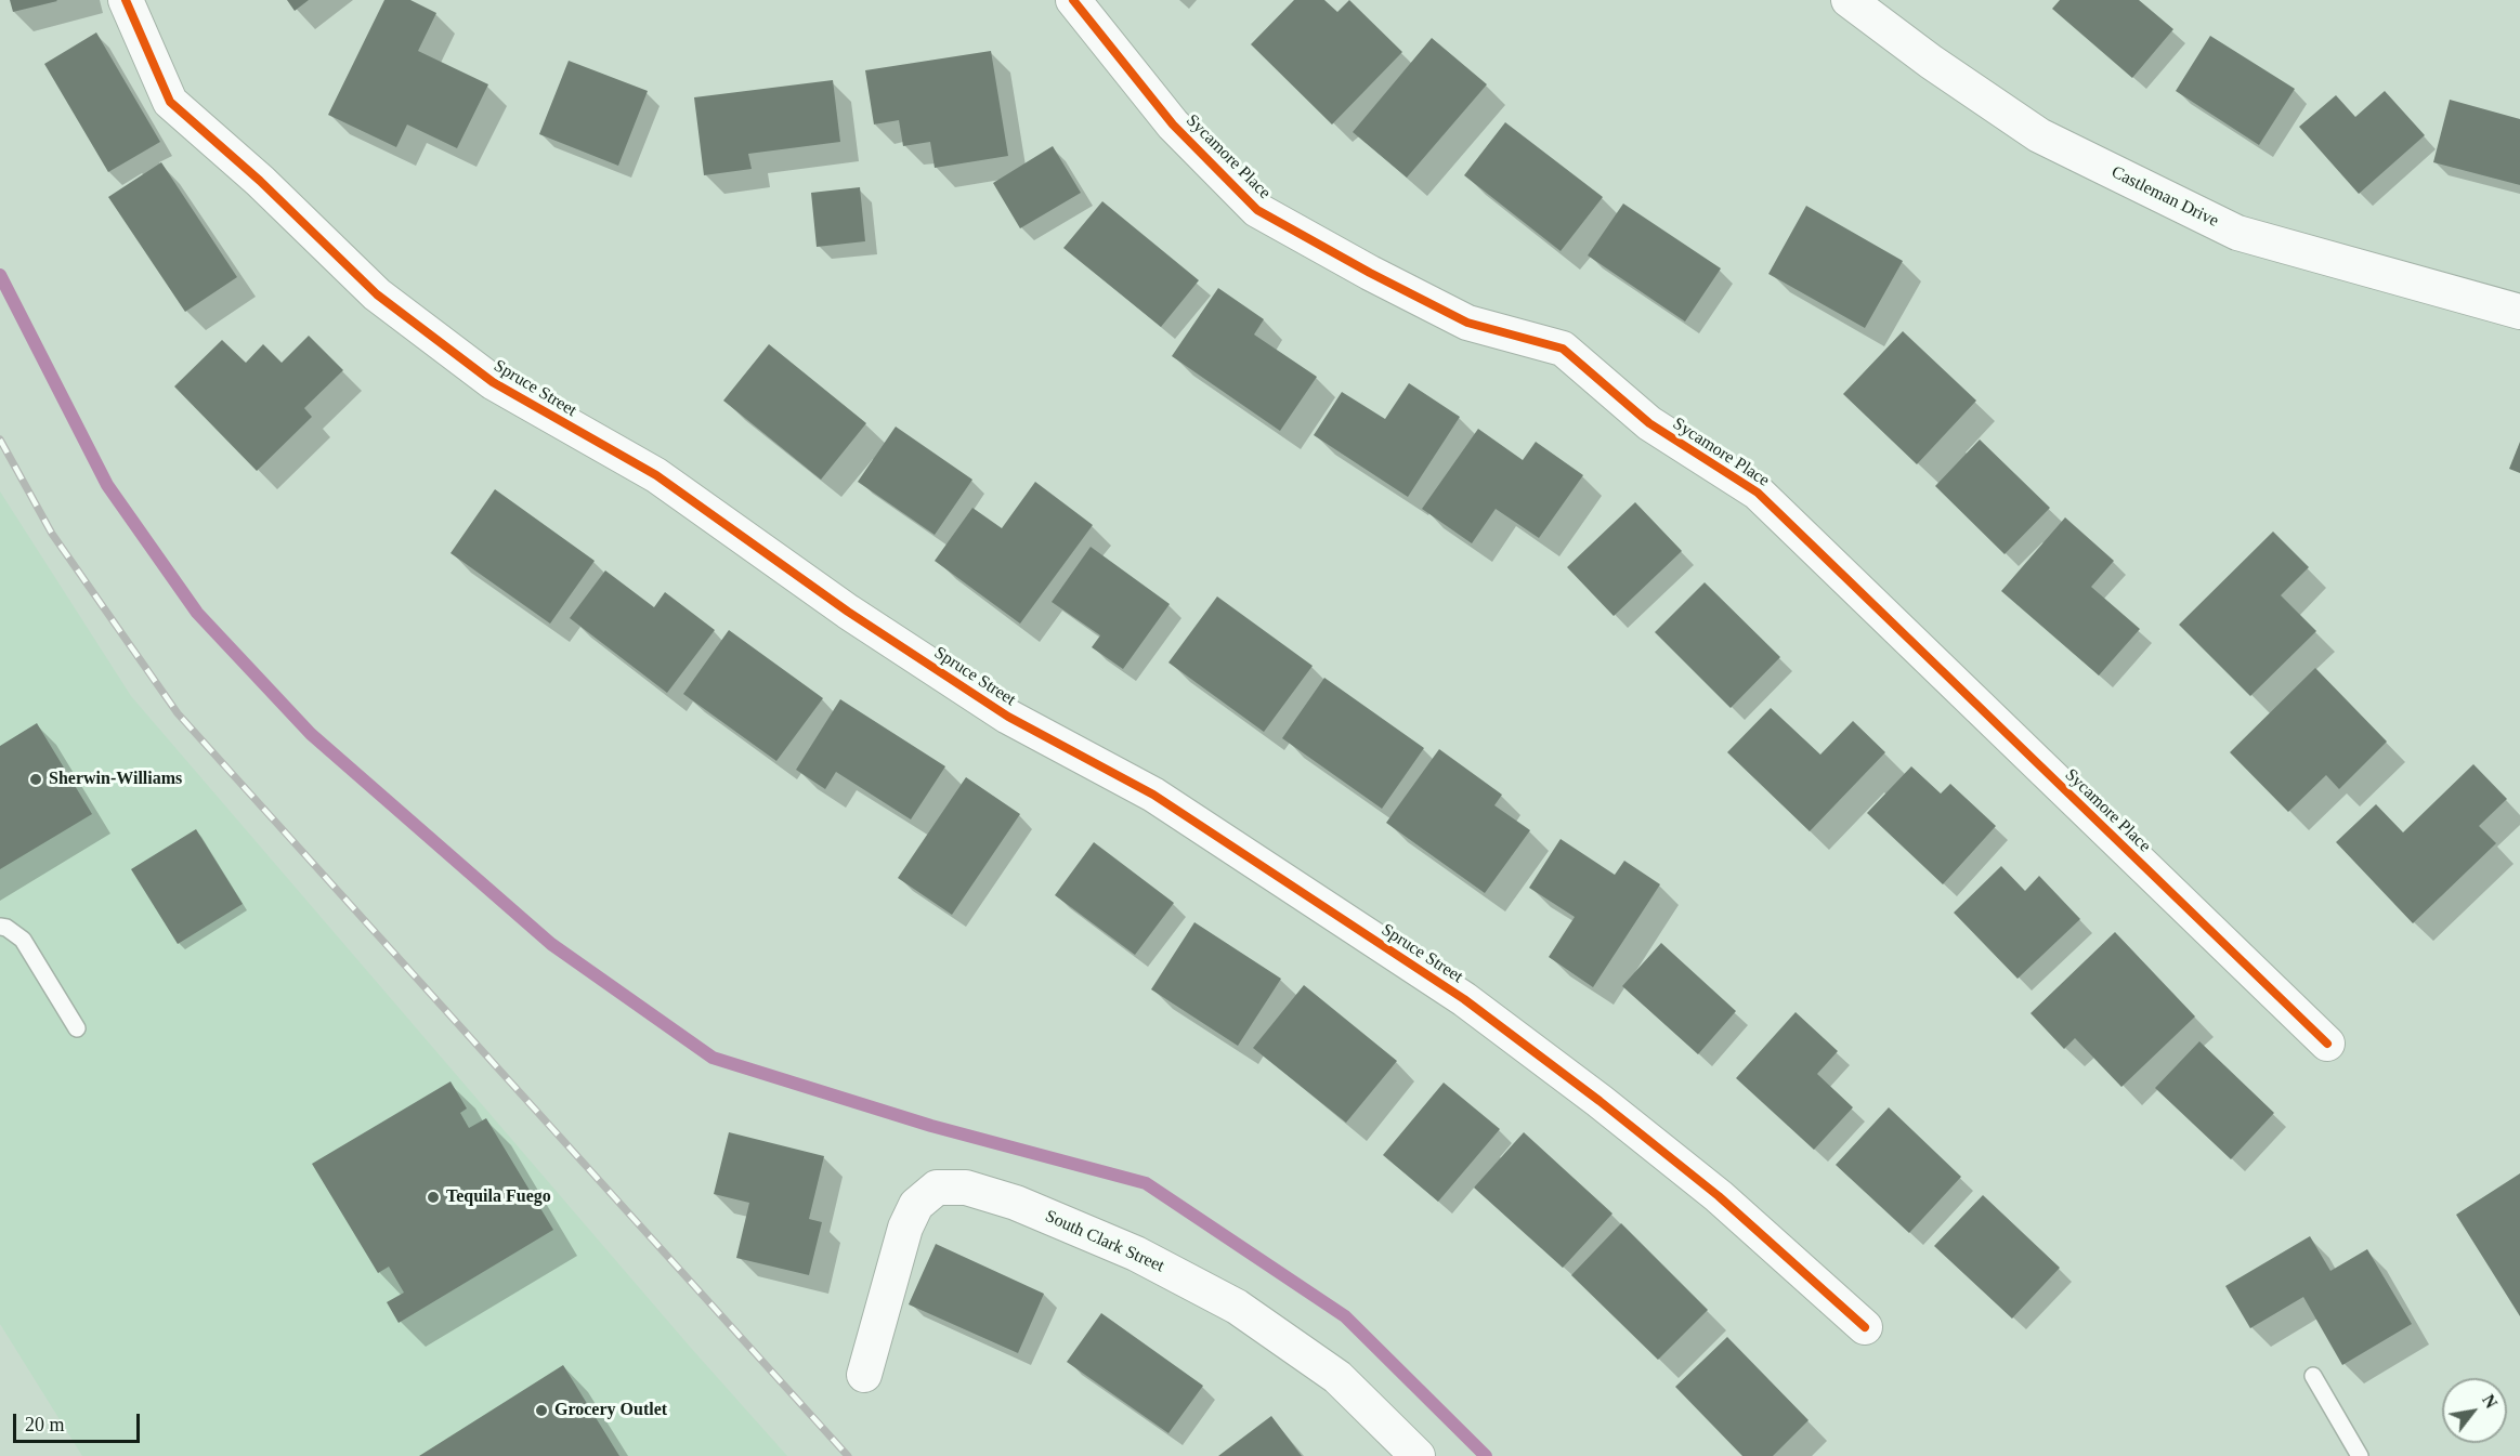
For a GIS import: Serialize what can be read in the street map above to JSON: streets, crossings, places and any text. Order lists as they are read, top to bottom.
{
  "streets": {
    "street": [
      "Sycamore Place",
      "Castleman Drive",
      "Spruce Street",
      "South Clark Street"
    ]
  },
  "places": ["Sherwin-Williams", "Tequila Fuego", "Grocery Outlet"],
  "scale_bar": "20 m",
  "north": "top right"
}
